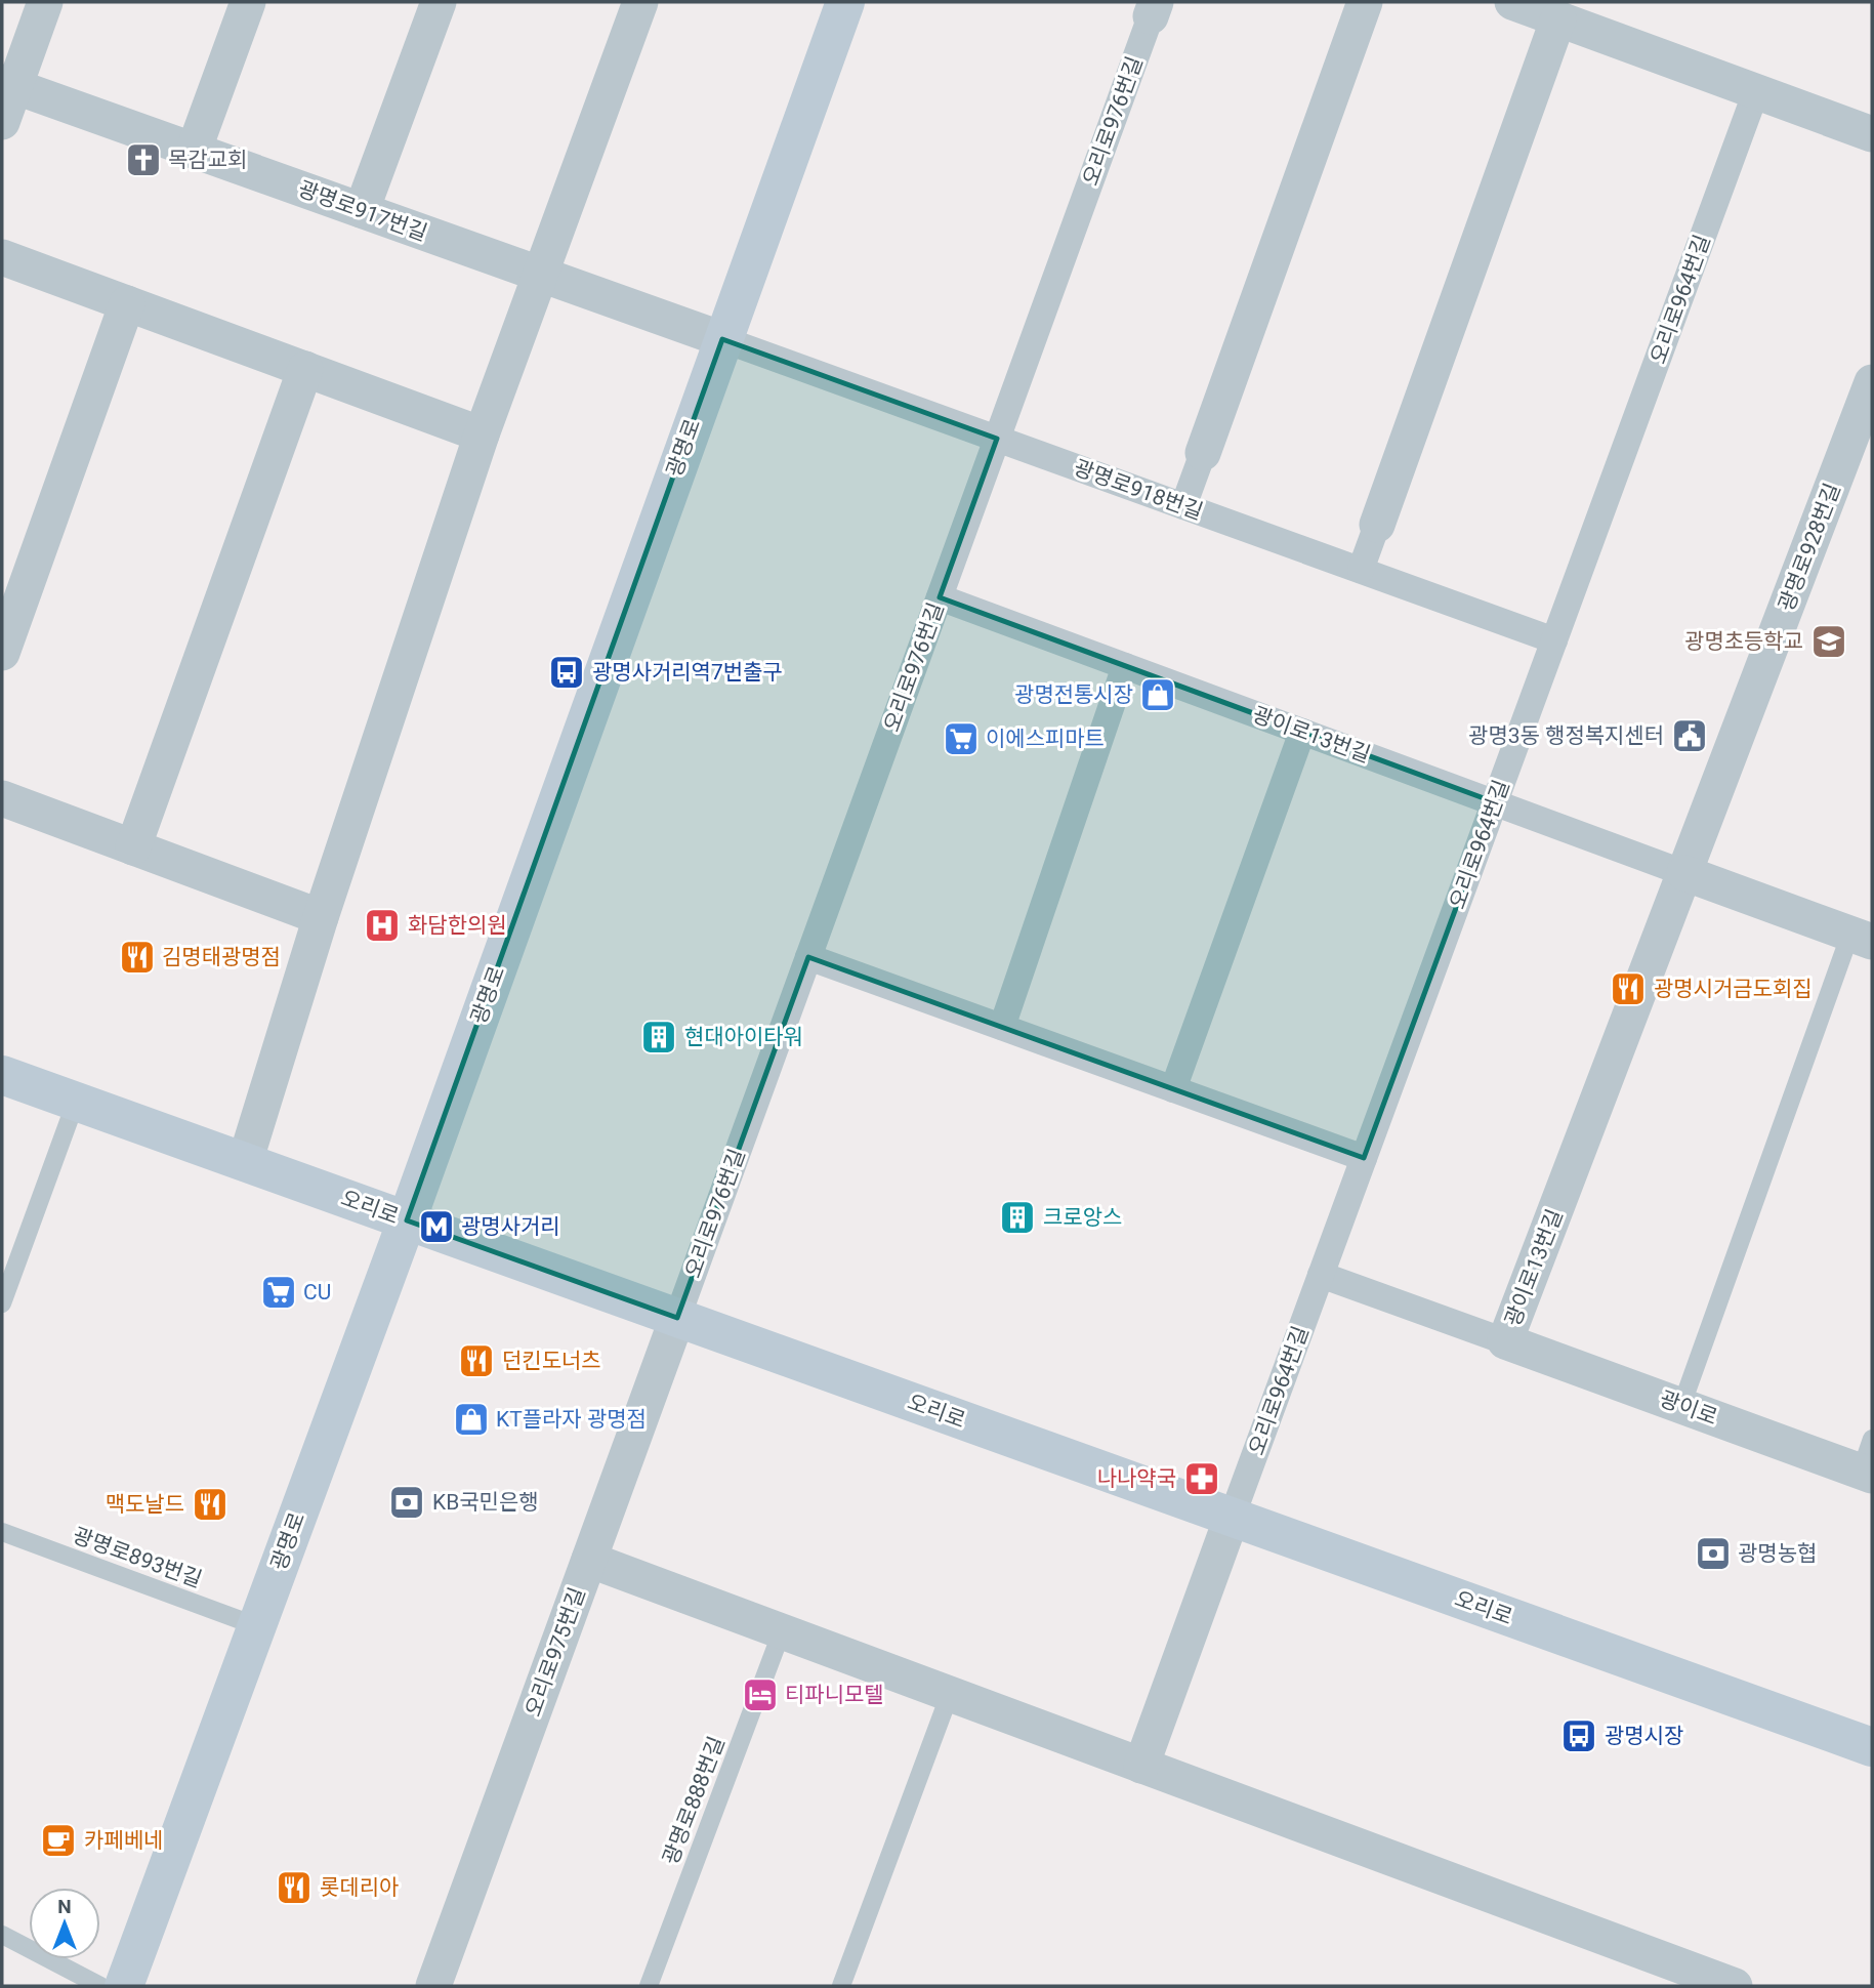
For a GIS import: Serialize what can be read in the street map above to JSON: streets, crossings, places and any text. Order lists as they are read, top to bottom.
{
  "streets": {
    "main road": ["광명로", "오리로"],
    "street": [
      "오리로976번길",
      "광명로917번길",
      "오리로964번길",
      "광명로918번길",
      "광명로928번길",
      "광이로13번길",
      "광이로",
      "오리로975번길"
    ],
    "lane": ["광명로893번길", "광명로888번길"]
  },
  "crossings": [
    ["오리로976번길", "광명로918번길"],
    ["오리로976번길", "광이로13번길"],
    ["오리로976번길", "오리로"],
    ["오리로976번길", "오리로975번길"],
    ["광명로917번길", "광명로"],
    ["광명로917번길", "광명로918번길"],
    ["오리로964번길", "광명로918번길"],
    ["오리로964번길", "광이로13번길"],
    ["오리로964번길", "오리로"],
    ["광명로", "광명로918번길"],
    ["광명로", "오리로"],
    ["광명로", "광명로893번길"],
    ["광명로928번길", "광이로13번길"],
    ["광이로13번길", "광이로"],
    ["오리로", "오리로975번길"]
  ],
  "places": {
    "church": ["목감교회"],
    "school or university": ["광명초등학교"],
    "bus stop": ["광명사거리역7번출구", "광명시장"],
    "shop": ["광명전통시장", "KT플라자 광명점"],
    "public building": ["광명3동 행정복지센터"],
    "supermarket": ["이에스피마트", "CU"],
    "hospital": ["화담한의원"],
    "restaurant": [
      "김명태광명점",
      "광명시거금도회집",
      "던킨도너츠",
      "맥도날드",
      "롯데리아"
    ],
    "building": ["현대아이타워", "크로앙스"],
    "metro station": ["광명사거리"],
    "pharmacy": ["나나약국"],
    "bank": ["KB국민은행", "광명농협"],
    "hotel": ["티파니모텔"],
    "cafe": ["카페베네"]
  },
  "north": "top"
}
